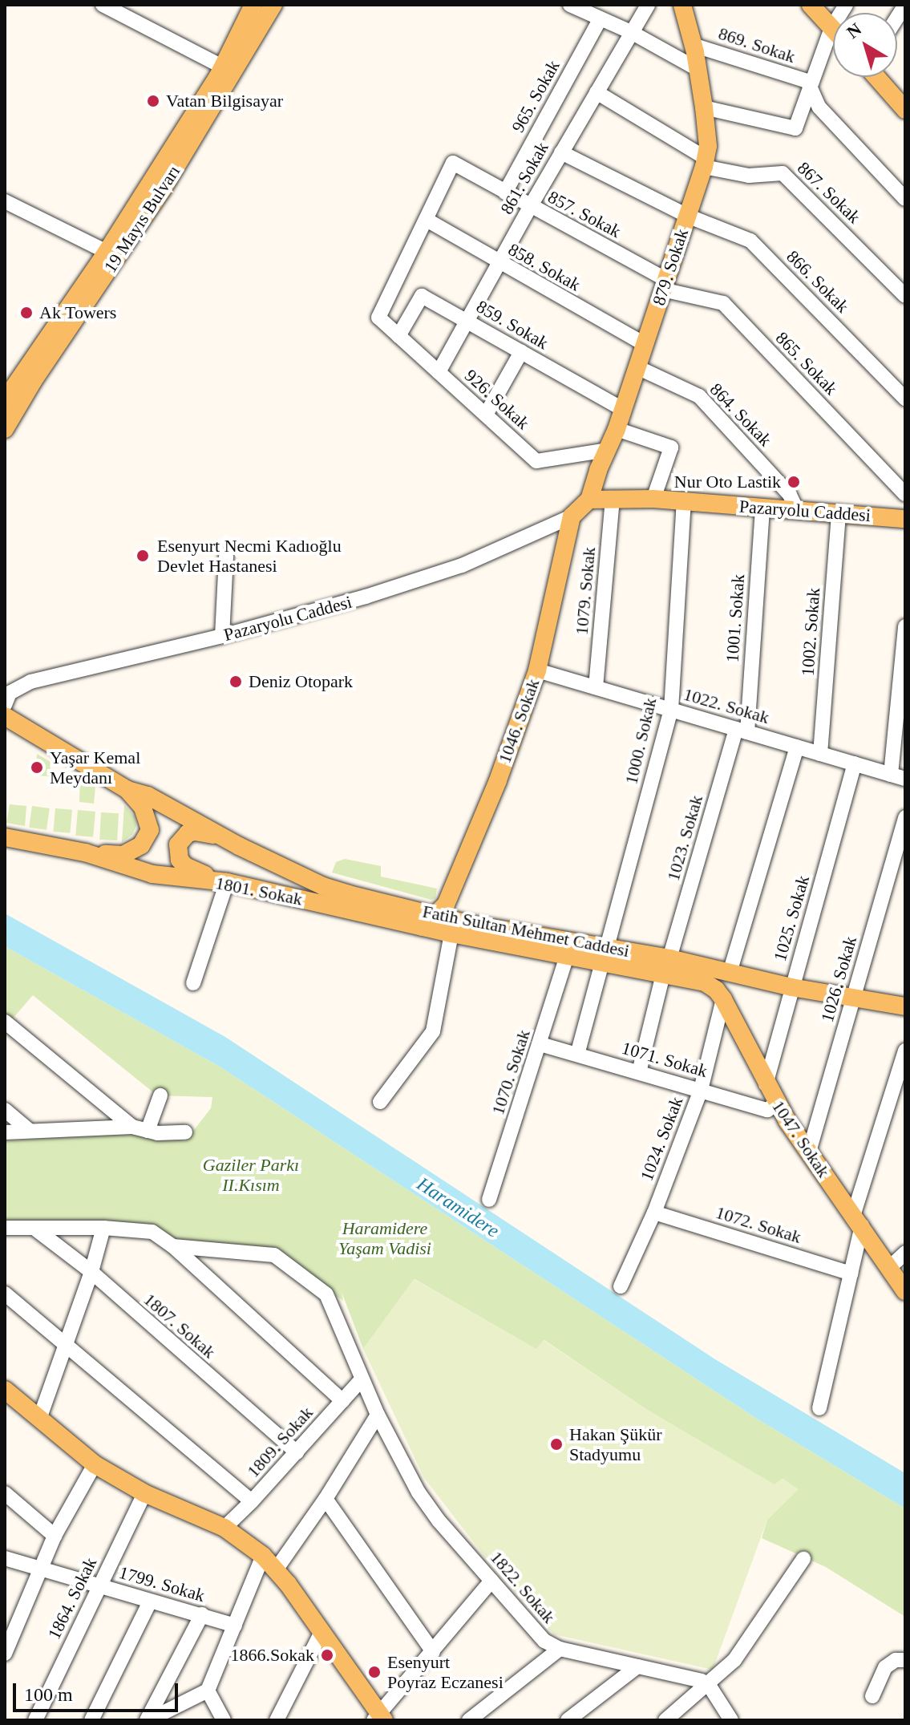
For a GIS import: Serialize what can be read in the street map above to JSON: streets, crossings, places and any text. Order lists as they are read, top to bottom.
{
  "streets": {
    "main road": [
      "19 Mayıs Bulvarı",
      "879. Sokak",
      "Pazaryolu Caddesi",
      "1046. Sokak",
      "1801. Sokak",
      "Fatih Sultan Mehmet Caddesi",
      "1047. Sokak"
    ],
    "street": [
      "869. Sokak",
      "965. Sokak",
      "861. Sokak",
      "867. Sokak",
      "857. Sokak",
      "858. Sokak",
      "866. Sokak",
      "859. Sokak",
      "865. Sokak",
      "926. Sokak",
      "864. Sokak",
      "1079. Sokak",
      "1001. Sokak",
      "1002. Sokak",
      "1022. Sokak",
      "1000. Sokak",
      "1023. Sokak",
      "1025. Sokak",
      "1026. Sokak",
      "1071. Sokak",
      "1070. Sokak",
      "1024. Sokak",
      "1072. Sokak",
      "1807. Sokak",
      "1809. Sokak",
      "1799. Sokak",
      "1822. Sokak",
      "1864. Sokak"
    ]
  },
  "crossings": [
    ["869. Sokak", "879. Sokak"],
    ["965. Sokak", "857. Sokak"],
    ["861. Sokak", "867. Sokak"],
    ["861. Sokak", "857. Sokak"],
    ["861. Sokak", "858. Sokak"],
    ["861. Sokak", "866. Sokak"],
    ["861. Sokak", "859. Sokak"],
    ["861. Sokak", "926. Sokak"],
    ["867. Sokak", "879. Sokak"],
    ["857. Sokak", "858. Sokak"],
    ["857. Sokak", "879. Sokak"],
    ["857. Sokak", "865. Sokak"],
    ["857. Sokak", "926. Sokak"],
    ["858. Sokak", "879. Sokak"],
    ["858. Sokak", "926. Sokak"],
    ["879. Sokak", "866. Sokak"],
    ["879. Sokak", "859. Sokak"],
    ["879. Sokak", "865. Sokak"],
    ["879. Sokak", "926. Sokak"],
    ["879. Sokak", "864. Sokak"],
    ["879. Sokak", "Pazaryolu Caddesi"],
    ["879. Sokak", "1046. Sokak"],
    ["859. Sokak", "926. Sokak"],
    ["864. Sokak", "Pazaryolu Caddesi"],
    ["Pazaryolu Caddesi", "1079. Sokak"],
    ["Pazaryolu Caddesi", "1001. Sokak"],
    ["Pazaryolu Caddesi", "1002. Sokak"],
    ["Pazaryolu Caddesi", "1046. Sokak"],
    ["Pazaryolu Caddesi", "1000. Sokak"],
    ["1079. Sokak", "1022. Sokak"],
    ["1001. Sokak", "1022. Sokak"],
    ["1001. Sokak", "1023. Sokak"],
    ["1002. Sokak", "1022. Sokak"],
    ["1022. Sokak", "1046. Sokak"],
    ["1022. Sokak", "1000. Sokak"],
    ["1022. Sokak", "1023. Sokak"],
    ["1022. Sokak", "1025. Sokak"],
    ["1046. Sokak", "1801. Sokak"],
    ["1046. Sokak", "Fatih Sultan Mehmet Caddesi"],
    ["1000. Sokak", "Fatih Sultan Mehmet Caddesi"],
    ["1000. Sokak", "1071. Sokak"],
    ["1023. Sokak", "Fatih Sultan Mehmet Caddesi"],
    ["1023. Sokak", "1071. Sokak"],
    ["1801. Sokak", "Fatih Sultan Mehmet Caddesi"],
    ["1025. Sokak", "Fatih Sultan Mehmet Caddesi"],
    ["1025. Sokak", "1047. Sokak"],
    ["Fatih Sultan Mehmet Caddesi", "1026. Sokak"],
    ["Fatih Sultan Mehmet Caddesi", "1070. Sokak"],
    ["Fatih Sultan Mehmet Caddesi", "1047. Sokak"],
    ["1026. Sokak", "1047. Sokak"],
    ["1071. Sokak", "1070. Sokak"],
    ["1071. Sokak", "1024. Sokak"],
    ["1071. Sokak", "1047. Sokak"],
    ["1024. Sokak", "1047. Sokak"],
    ["1024. Sokak", "1072. Sokak"],
    ["1807. Sokak", "1809. Sokak"],
    ["1809. Sokak", "1822. Sokak"],
    ["1799. Sokak", "1864. Sokak"]
  ],
  "water": ["Haramidere"],
  "parks": ["Gaziler Parkı II.Kısım", "Haramidere Yaşam Vadisi"],
  "places": [
    "Vatan Bilgisayar",
    "Ak Towers",
    "Nur Oto Lastik",
    "Esenyurt Necmi Kadıoğlu Devlet Hastanesi",
    "Deniz Otopark",
    "Yaşar Kemal Meydanı",
    "Hakan Şükür Stadyumu",
    "1866.Sokak",
    "Esenyurt Poyraz Eczanesi"
  ],
  "scale_bar": "100 m",
  "north": "top left"
}
